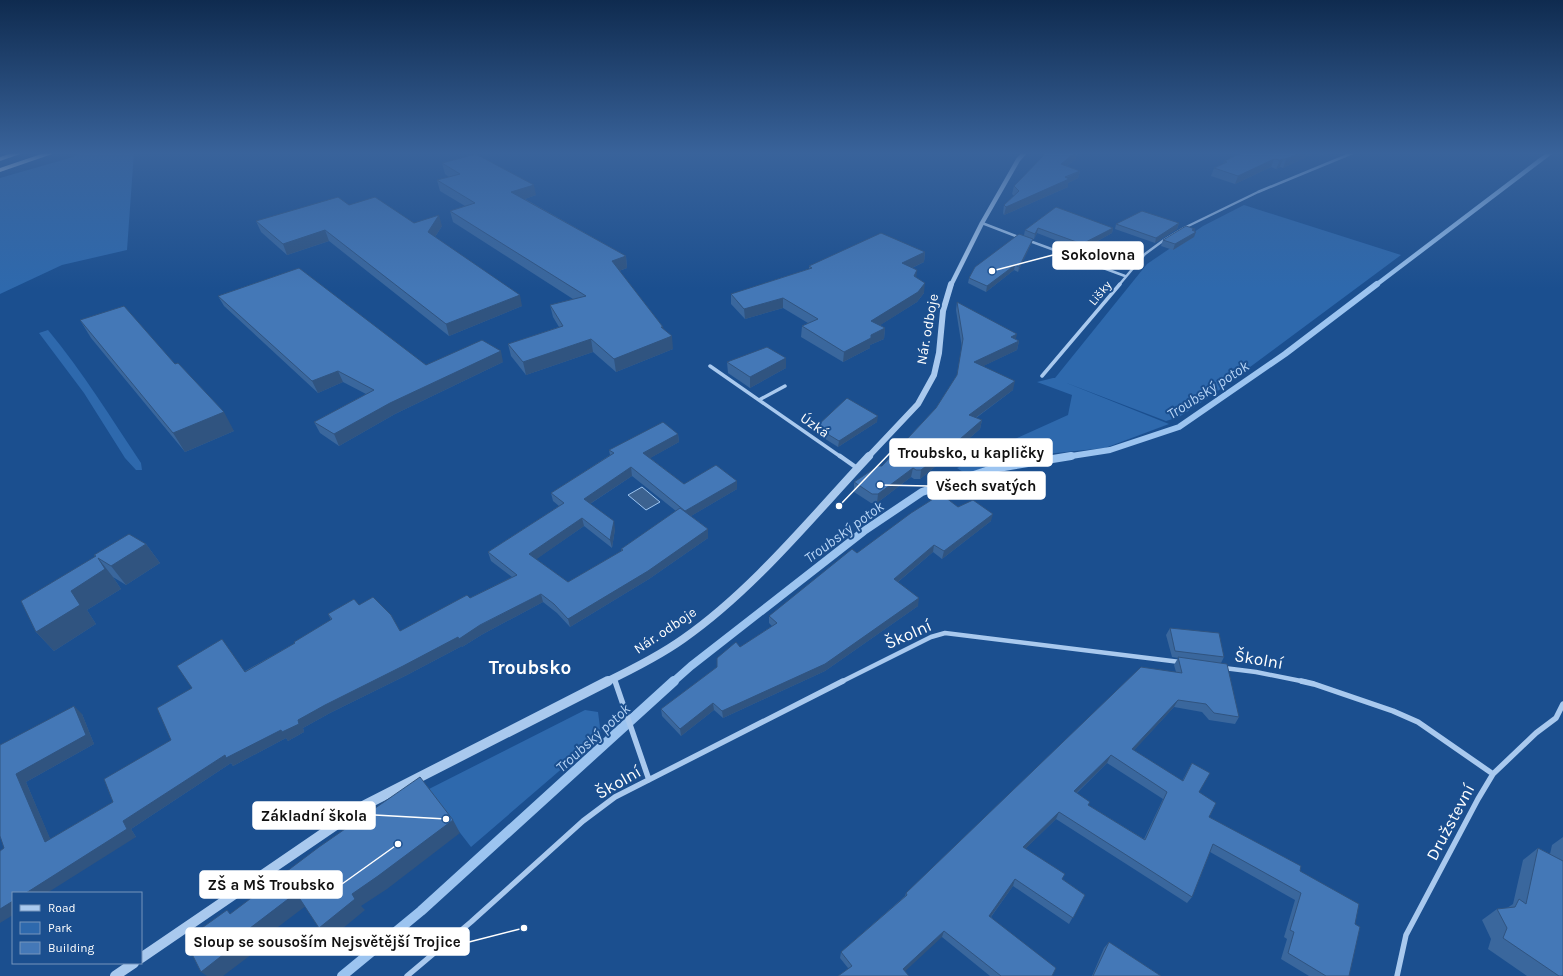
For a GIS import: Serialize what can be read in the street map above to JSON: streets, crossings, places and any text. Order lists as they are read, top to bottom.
{
  "streets": {
    "street": [
      "Lišky",
      "Nár. odboje",
      "Úzká",
      "Školní",
      "Družstevní"
    ]
  },
  "crossings": [
    ["Nár. odboje", "Úzká"],
    ["Školní", "Družstevní"]
  ],
  "districts": ["Troubsko"],
  "water": ["Troubský potok"],
  "places": [
    "Sokolovna",
    "Všech svatých",
    "Troubsko, u kapličky",
    "Základní škola",
    "ZŠ a MŠ Troubsko",
    "Sloup se sousoším Nejsvětější Trojice"
  ],
  "legend": ["Road", "Park", "Building"]
}
